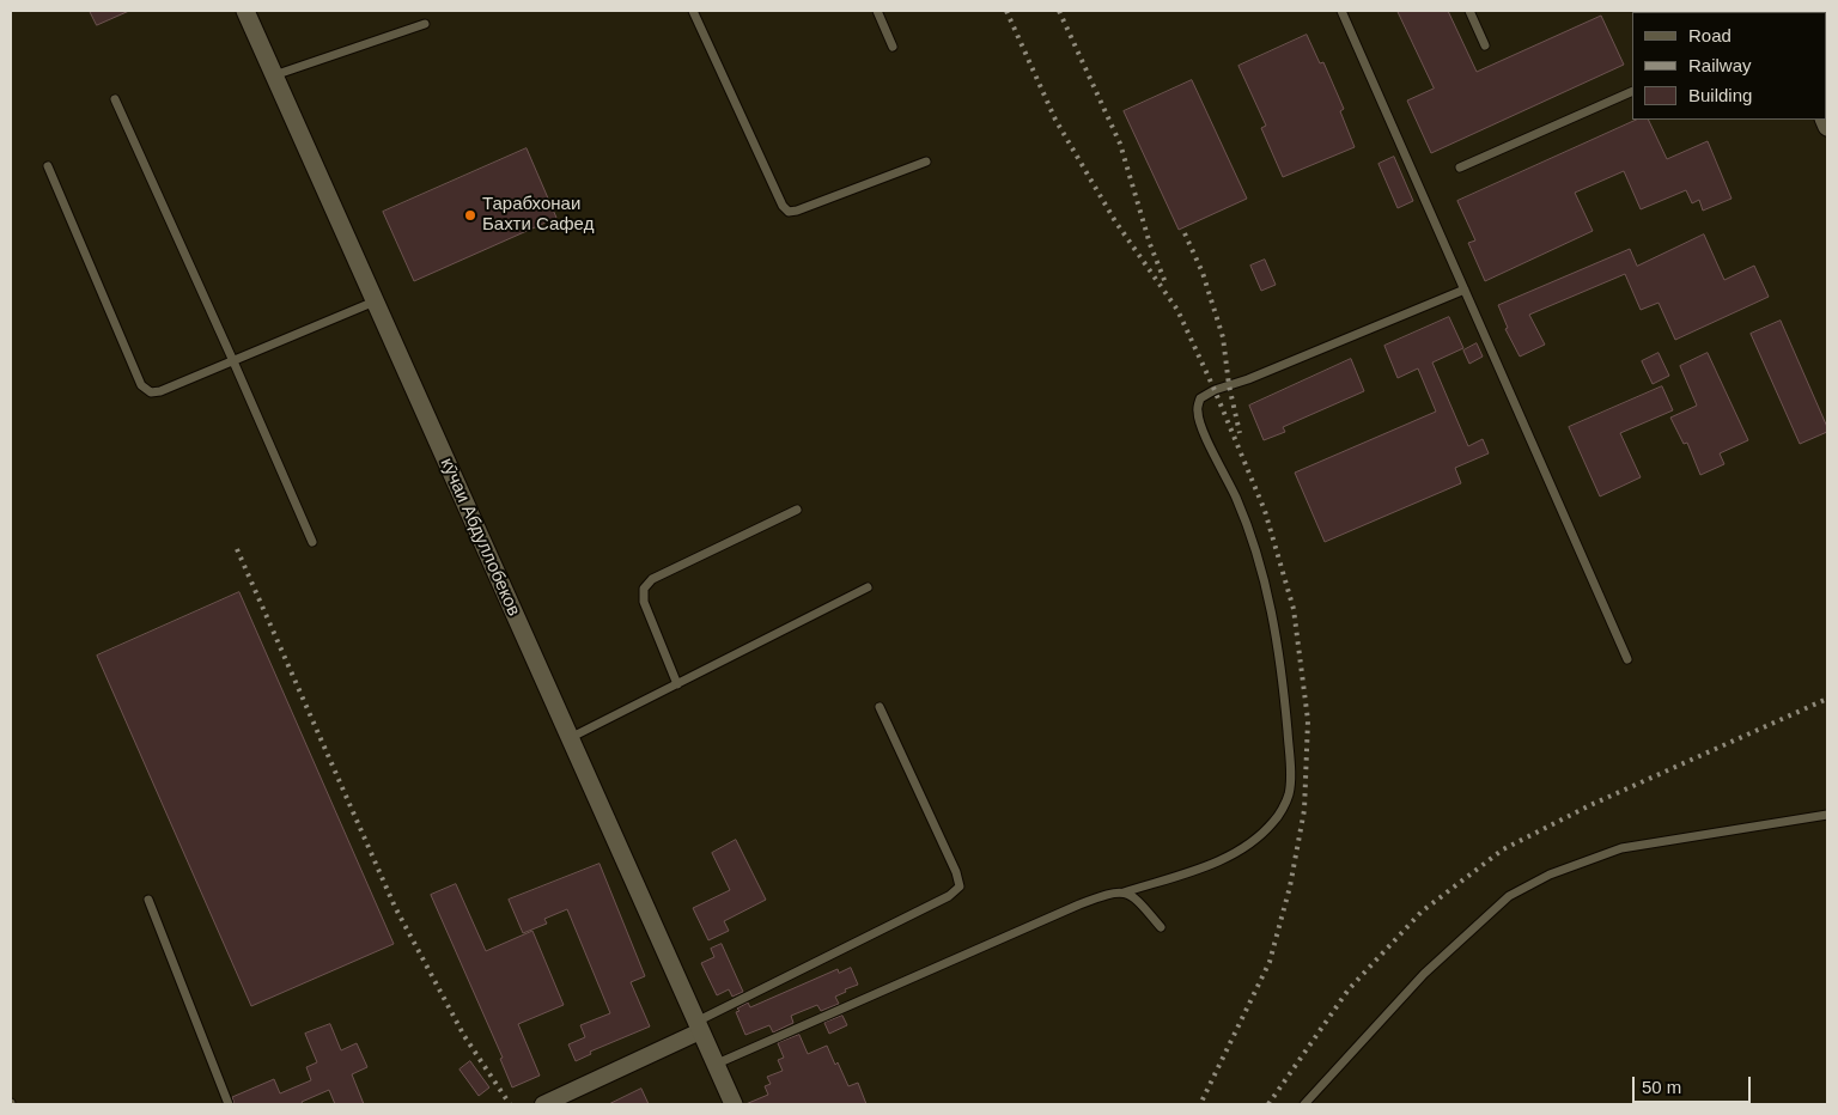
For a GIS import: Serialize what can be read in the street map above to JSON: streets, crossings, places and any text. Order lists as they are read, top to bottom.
{
  "streets": {
    "street": ["кӯчаи Абдуллобеков"]
  },
  "places": ["Тарабхонаи Бахти Сафед"],
  "legend": ["Road", "Railway", "Building"],
  "scale_bar": "50 m"
}
